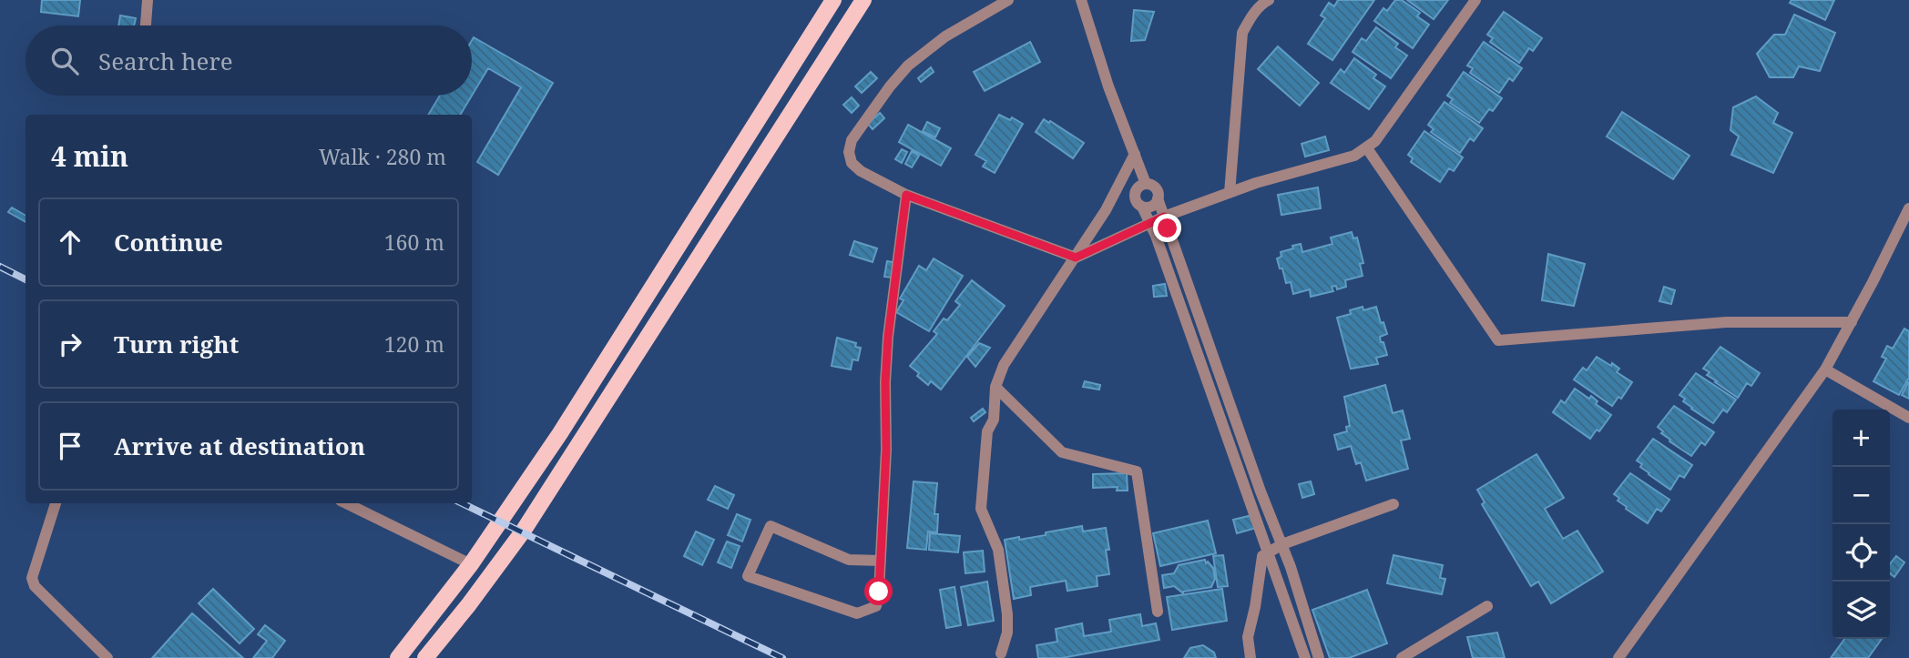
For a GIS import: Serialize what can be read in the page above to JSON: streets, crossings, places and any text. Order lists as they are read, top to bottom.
{
  "page": {
    "search": "Search here",
    "heading": ["4 min", "Walk · 280 m"],
    "list": [
      ["Continue", "160 m"],
      ["Turn right", "120 m"],
      "Arrive at destination"
    ],
    "map_buttons": ["+", "−"]
  }
}
